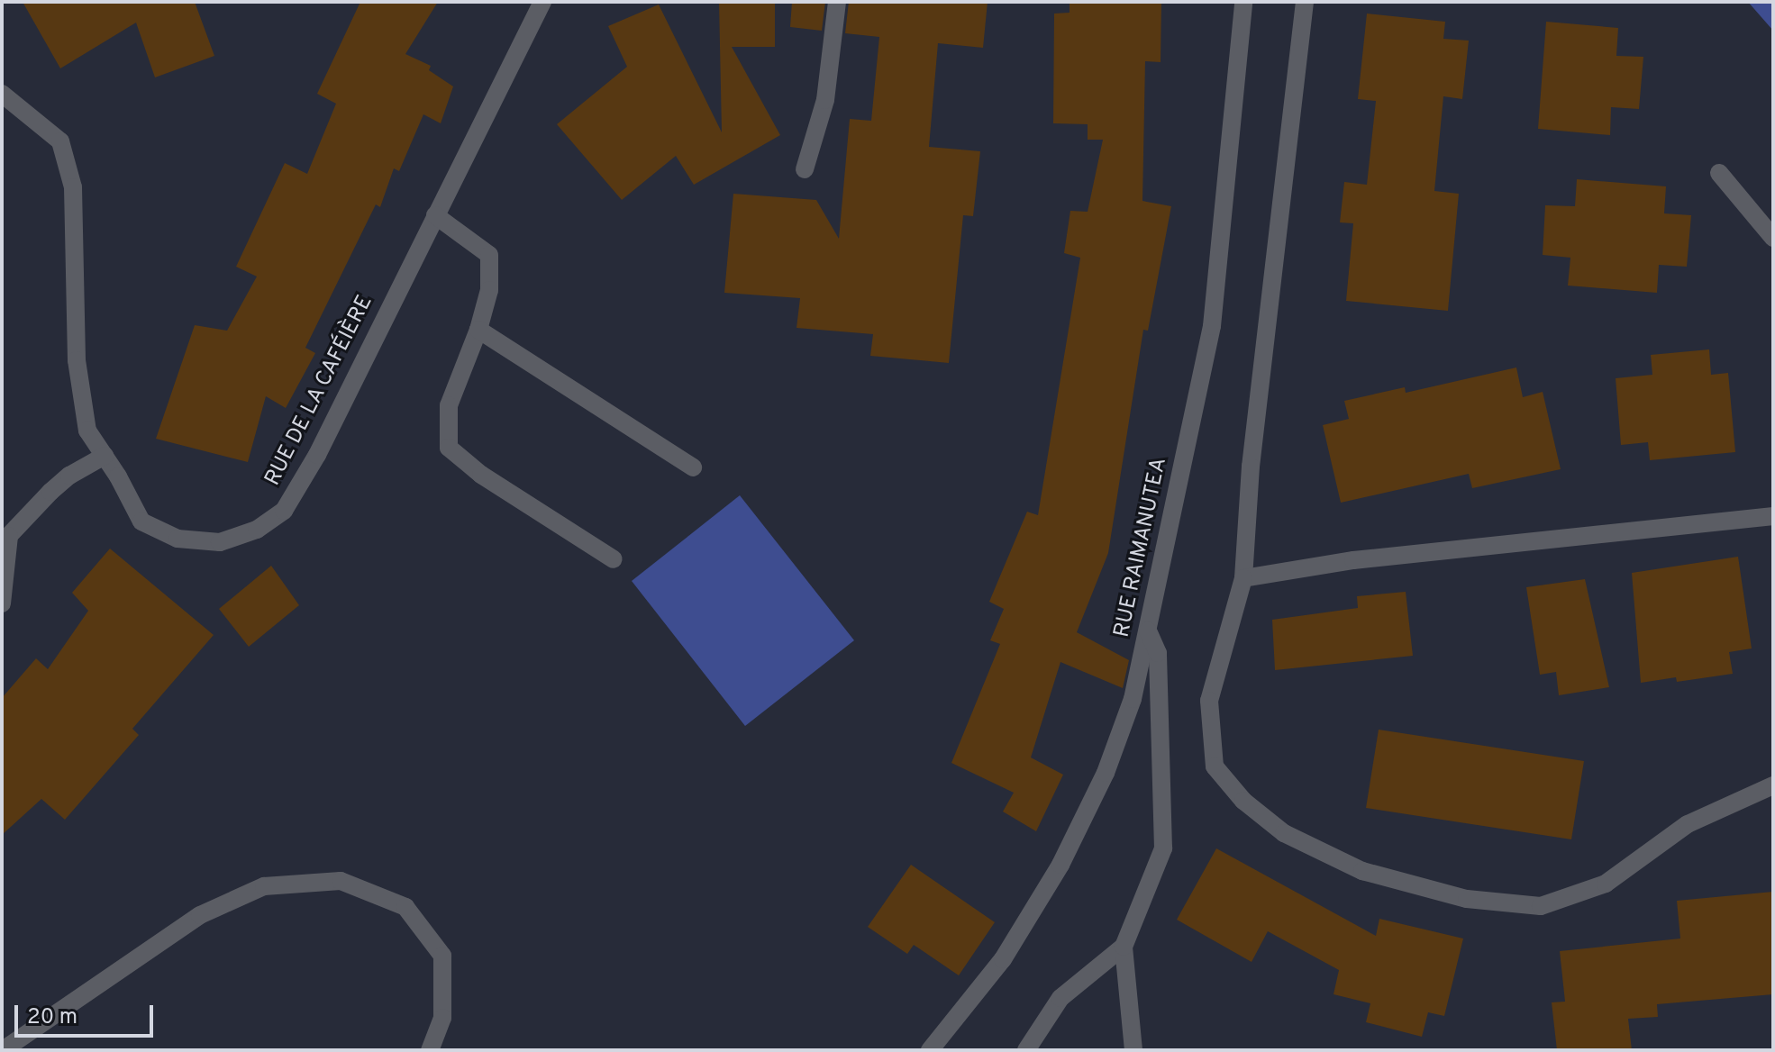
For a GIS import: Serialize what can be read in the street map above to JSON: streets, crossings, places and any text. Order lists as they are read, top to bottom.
{
  "streets": {
    "street": ["RUE DE LA CAFÉIÈRE", "RUE RAIMANUTEA"]
  },
  "scale_bar": "20 m"
}
